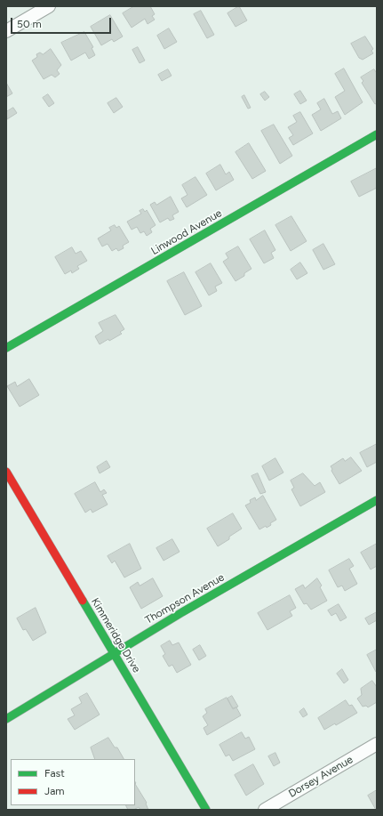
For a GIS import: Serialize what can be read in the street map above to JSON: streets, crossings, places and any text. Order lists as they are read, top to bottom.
{
  "streets": {
    "street": [
      "Linwood Avenue",
      "Thompson Avenue",
      "Kimmeridge Drive",
      "Dorsey Avenue"
    ]
  },
  "crossings": [
    ["Thompson Avenue", "Kimmeridge Drive"]
  ],
  "legend": ["Fast", "Jam"],
  "scale_bar": "50 m"
}
